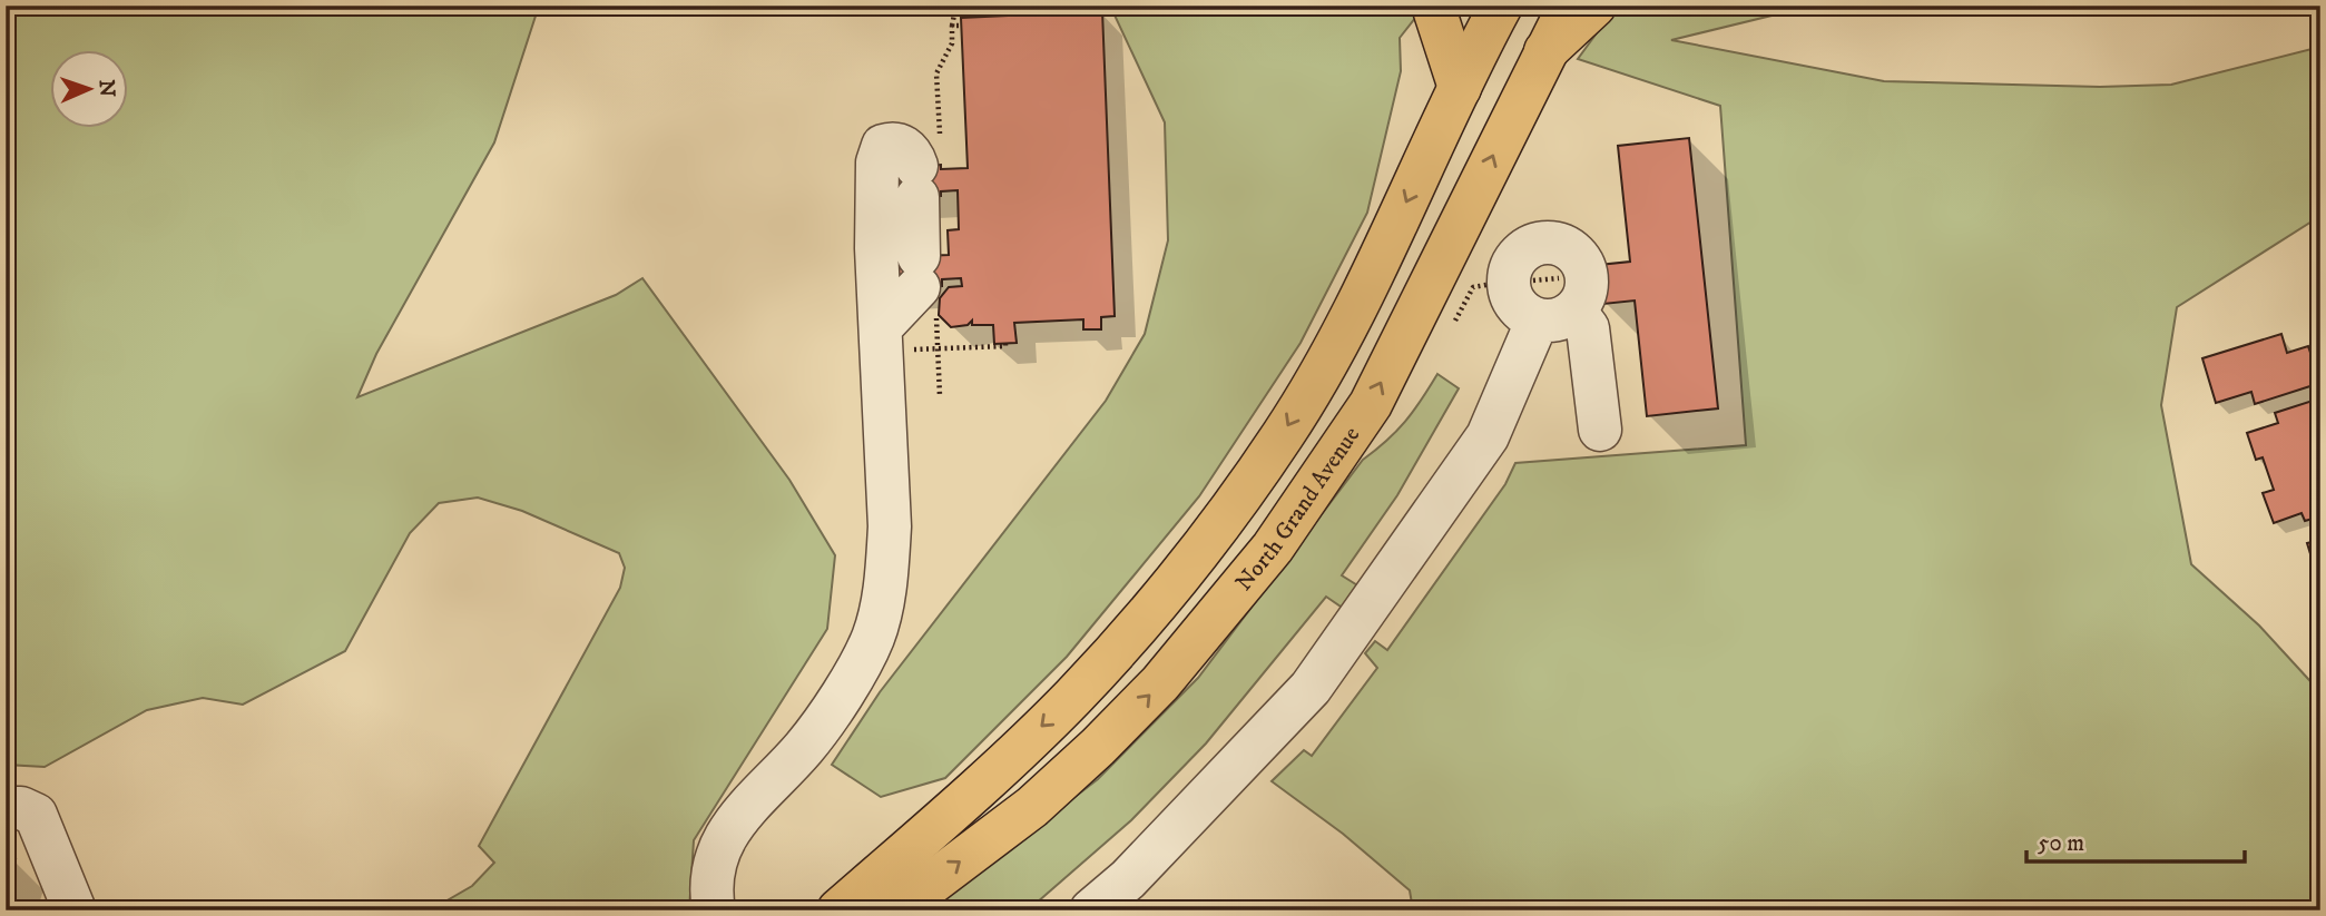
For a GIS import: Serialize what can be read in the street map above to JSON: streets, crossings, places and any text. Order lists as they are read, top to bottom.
{
  "streets": {
    "main road": ["North Grand Avenue"]
  },
  "scale_bar": "50 m",
  "north": "right"
}
